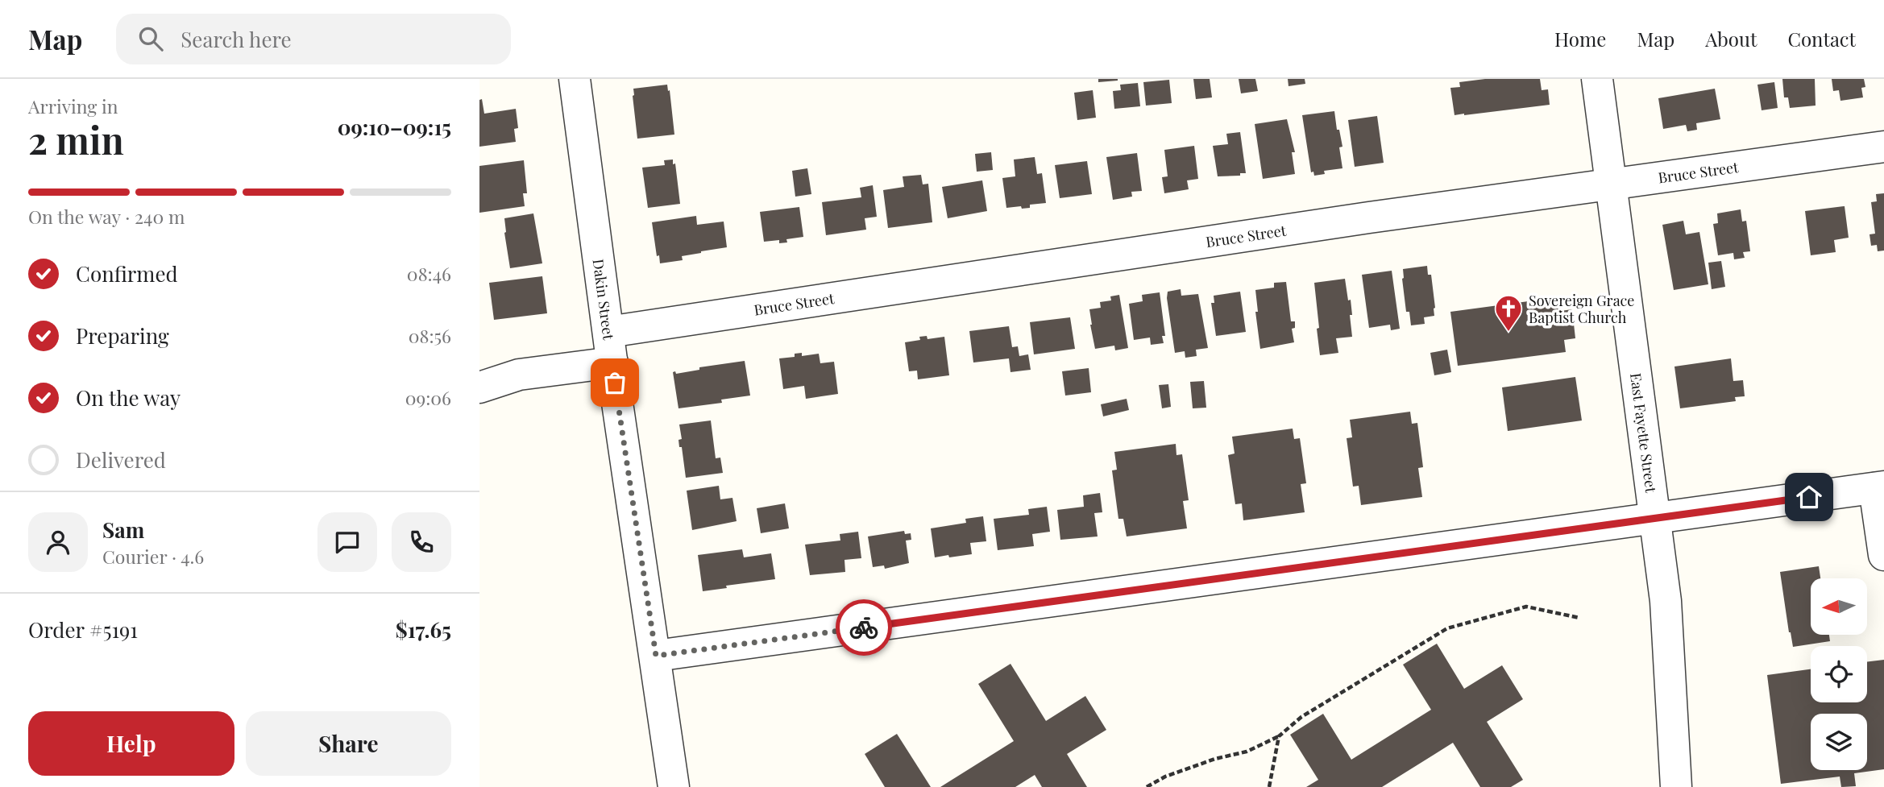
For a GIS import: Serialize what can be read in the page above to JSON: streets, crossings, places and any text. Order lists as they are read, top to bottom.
{
  "streets": {
    "street": ["Bruce Street", "Dakin Street", "East Fayette Street"]
  },
  "crossings": [
    ["Bruce Street", "Dakin Street"],
    ["Bruce Street", "East Fayette Street"]
  ],
  "places": {
    "church": ["Sovereign Grace Baptist Church"]
  },
  "north": "left",
  "page": {
    "header": "Map",
    "search": "Search here",
    "nav": [
      "Home",
      "Map",
      "About",
      "Contact"
    ],
    "heading": ["2 min", "Arriving in", "09:10–09:15"],
    "panel": [
      "Sam",
      "Courier · 4.6",
      "Order #5191",
      "$17.65"
    ],
    "bar": "On the way · 240 m",
    "list": [
      ["Confirmed", "08:46"],
      ["Preparing", "08:56"],
      ["On the way", "09:06"],
      "Delivered"
    ],
    "buttons": ["Help", "Share"]
  }
}
